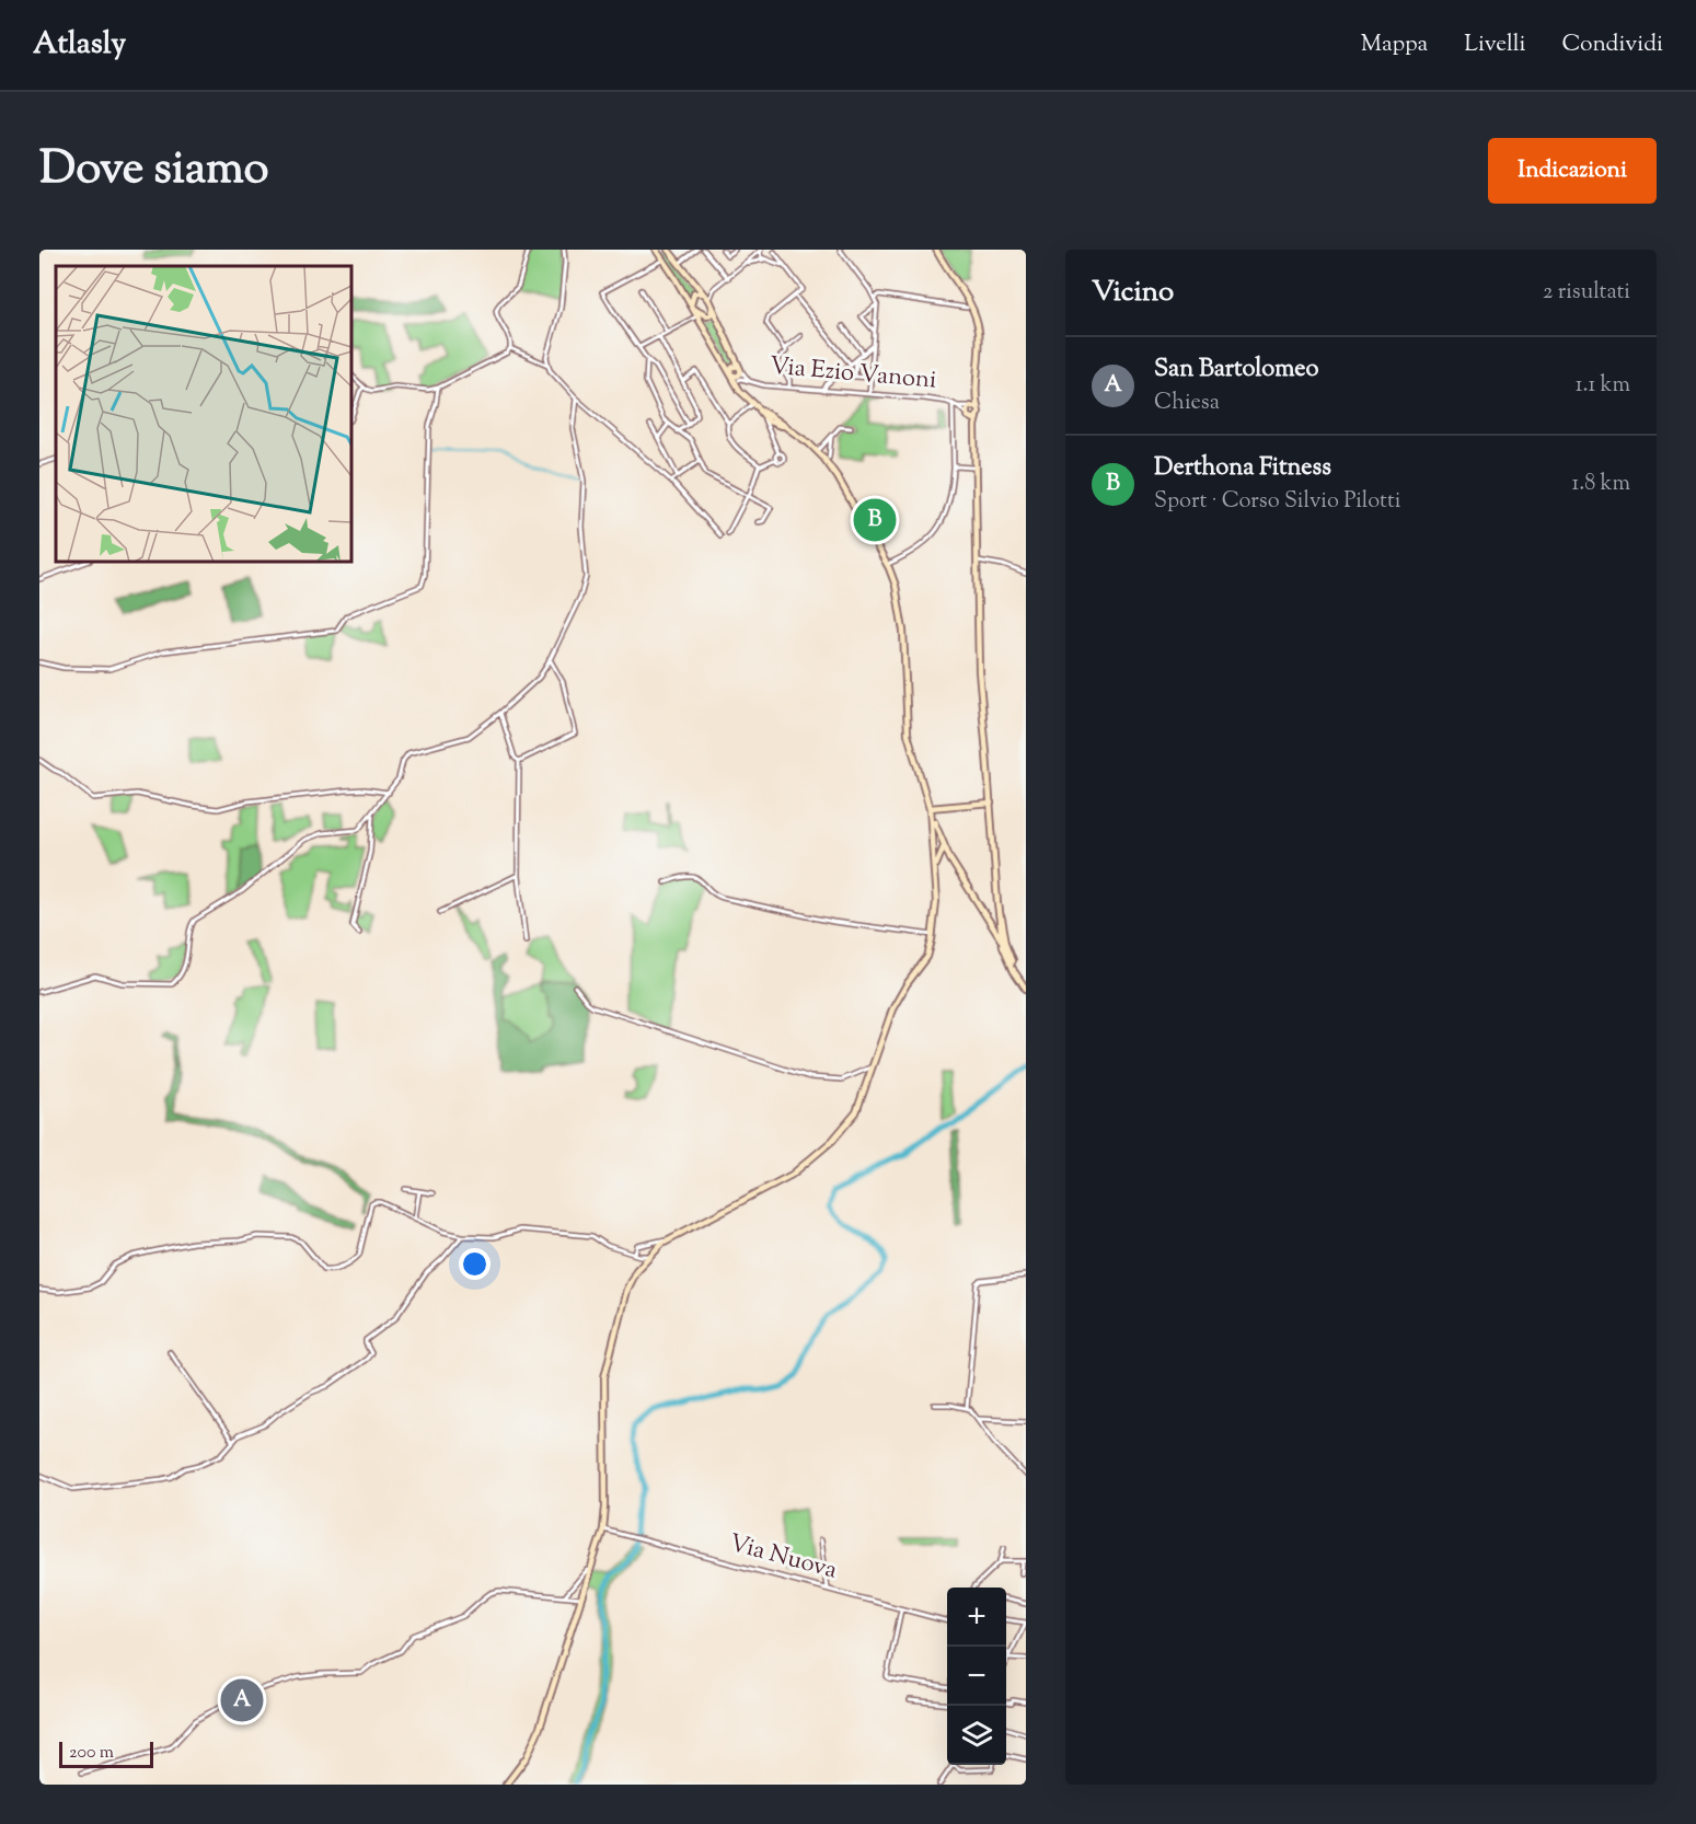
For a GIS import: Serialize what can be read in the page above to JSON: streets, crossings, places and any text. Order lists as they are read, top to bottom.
{
  "streets": {
    "street": ["Via Ezio Vanoni", "Via Nuova"]
  },
  "scale_bar": "200 m",
  "page": {
    "header": "Atlasly",
    "nav": ["Mappa", "Livelli", "Condividi"],
    "title": "Dove siamo",
    "buttons": "Indicazioni",
    "heading": ["Vicino", "2 risultati"],
    "list": [
      {
        "mark": "A",
        "name": "San Bartolomeo",
        "note": "Chiesa",
        "value": "1.1 km"
      },
      {
        "mark": "B",
        "name": "Derthona Fitness",
        "note": "Sport · Corso Silvio Pilotti",
        "value": "1.8 km"
      }
    ],
    "pins": ["B", "A"],
    "map_buttons": ["+", "−"],
    "scale": "200 m"
  }
}
